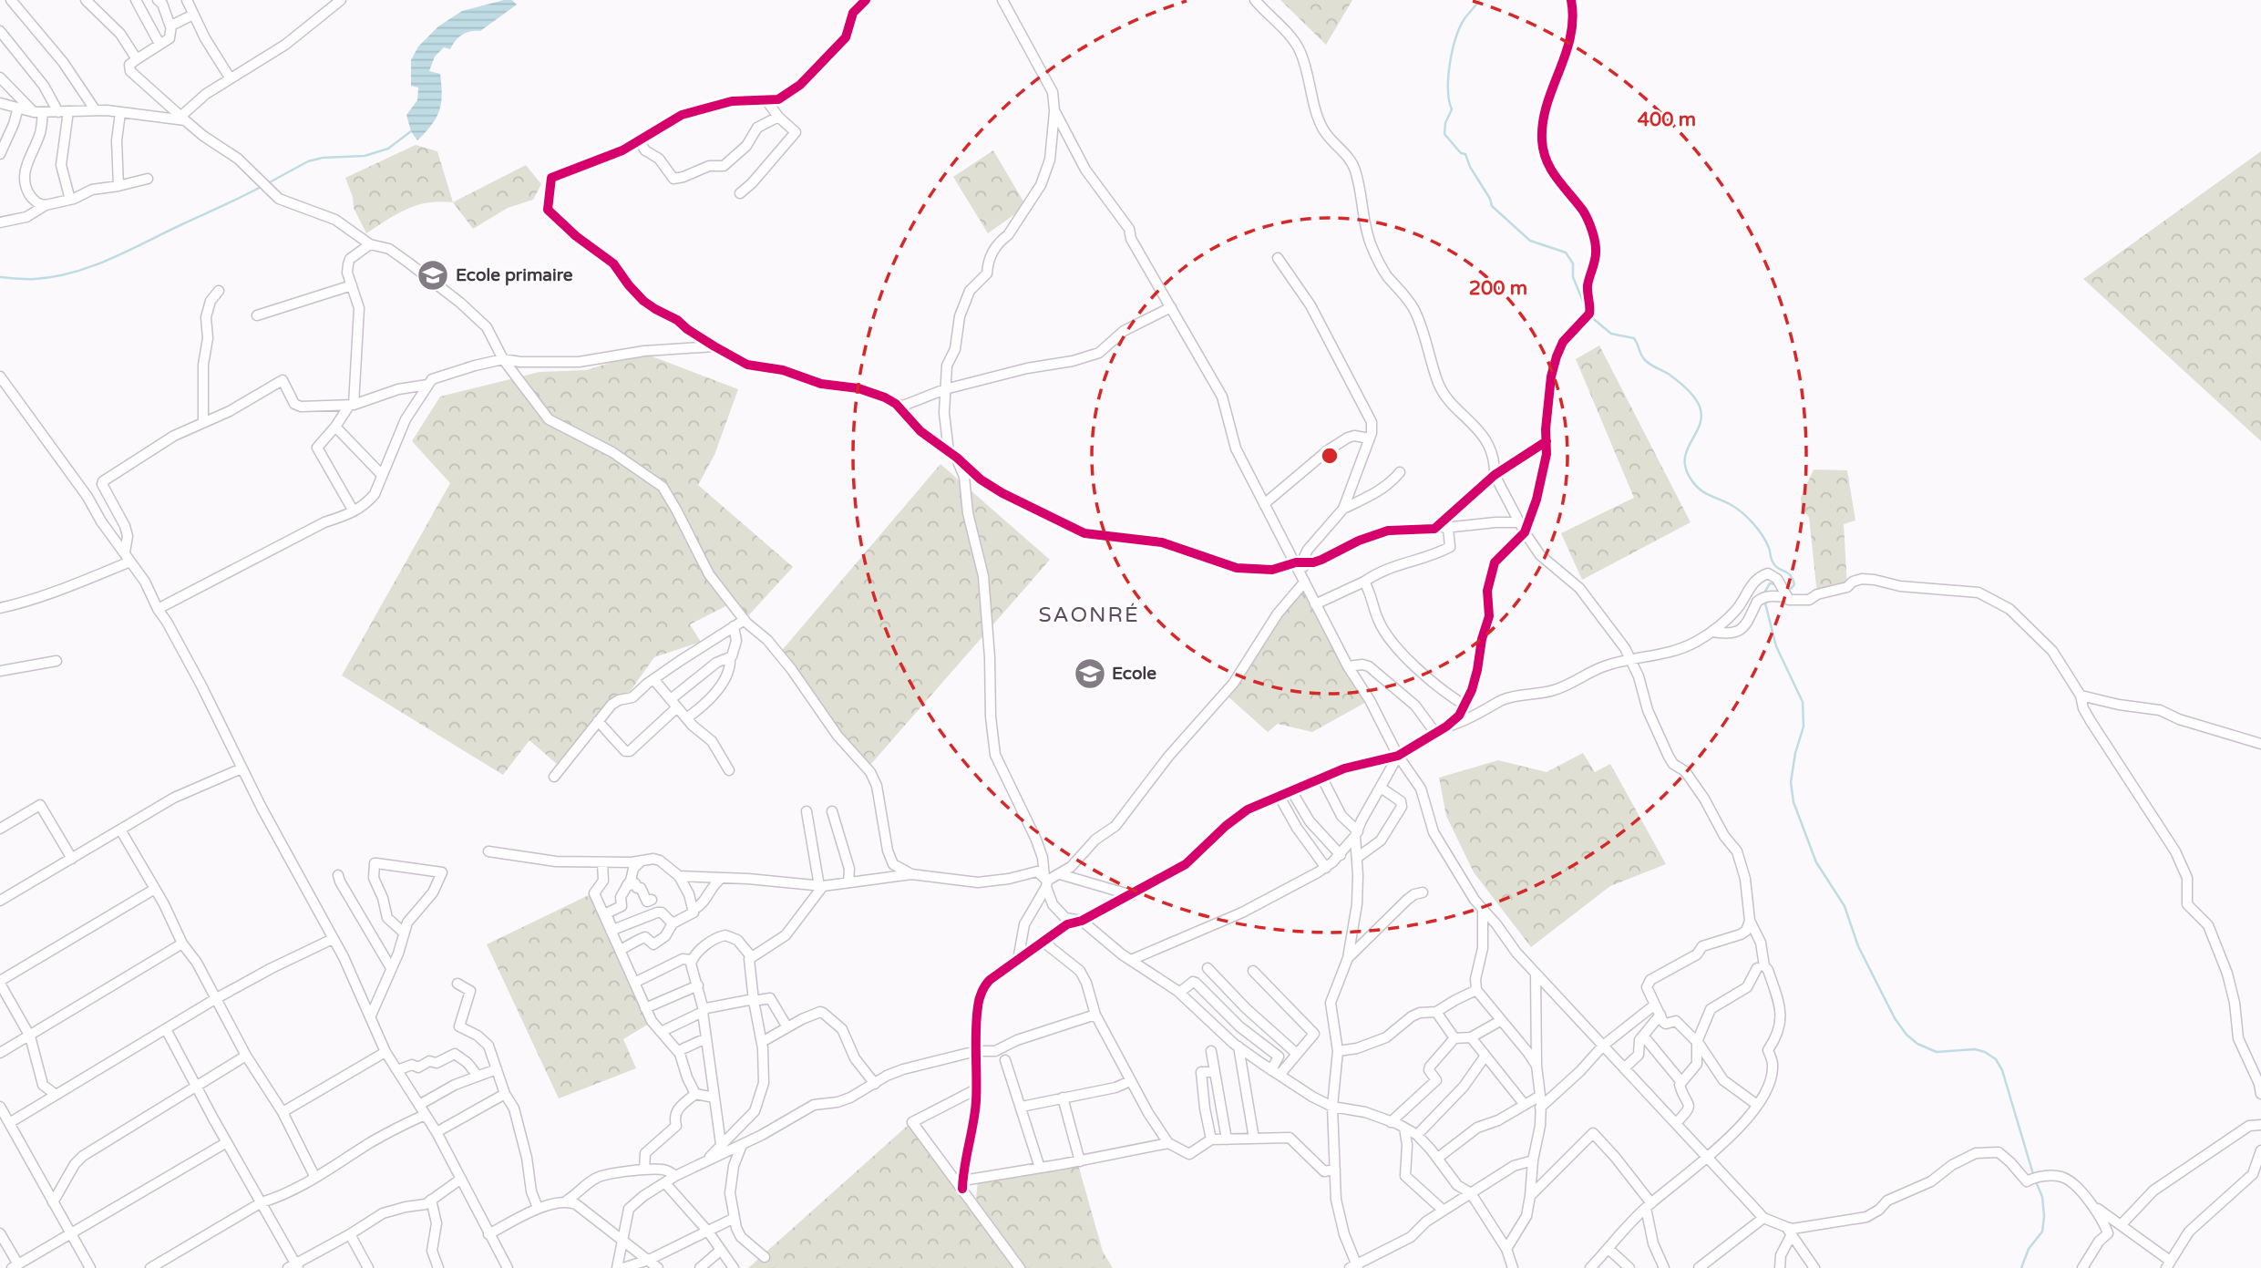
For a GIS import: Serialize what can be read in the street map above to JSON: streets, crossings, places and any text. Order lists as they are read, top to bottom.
{
  "districts": ["SAONRÉ"],
  "places": {
    "school or university": ["Ecole primaire", "Ecole"]
  },
  "rings": ["400 m", "200 m"]
}
